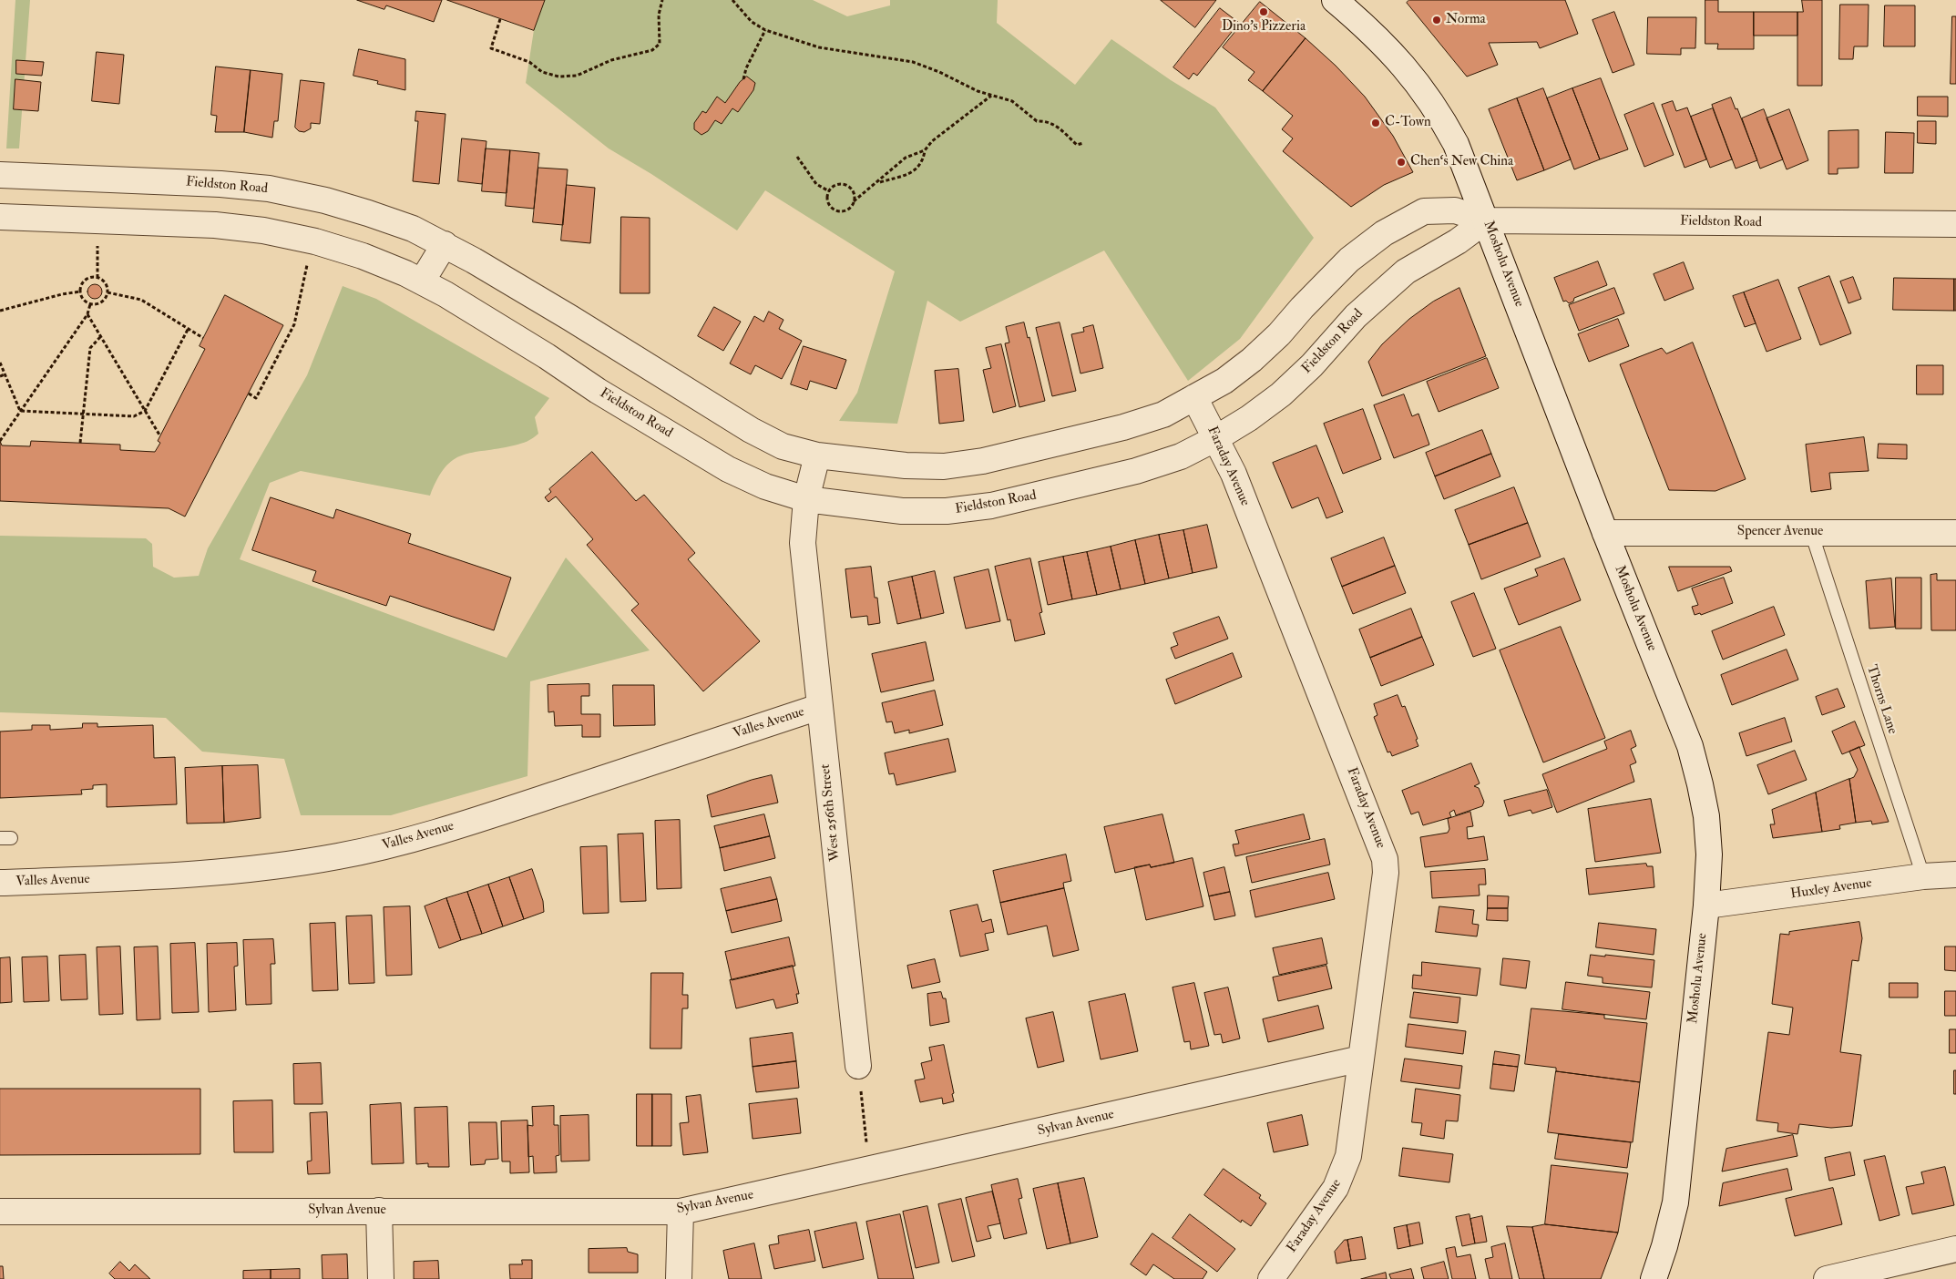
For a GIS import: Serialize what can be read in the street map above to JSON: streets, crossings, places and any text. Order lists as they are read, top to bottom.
{
  "streets": {
    "street": [
      "Fieldston Road",
      "Mosholu Avenue",
      "Faraday Avenue",
      "Spencer Avenue",
      "Valles Avenue",
      "West 256th Street",
      "Huxley Avenue",
      "Sylvan Avenue"
    ],
    "lane": ["Thorns Lane"]
  },
  "crossings": [
    ["Fieldston Road", "Mosholu Avenue"],
    ["Fieldston Road", "Faraday Avenue"],
    ["Fieldston Road", "West 256th Street"],
    ["Mosholu Avenue", "Spencer Avenue"],
    ["Mosholu Avenue", "Huxley Avenue"],
    ["Faraday Avenue", "Sylvan Avenue"],
    ["Spencer Avenue", "Thorns Lane"],
    ["Thorns Lane", "Huxley Avenue"],
    ["Valles Avenue", "West 256th Street"]
  ],
  "places": [
    "Dino's Pizzeria",
    "Norma",
    "C-Town",
    "Chen‘s New China"
  ]
}
